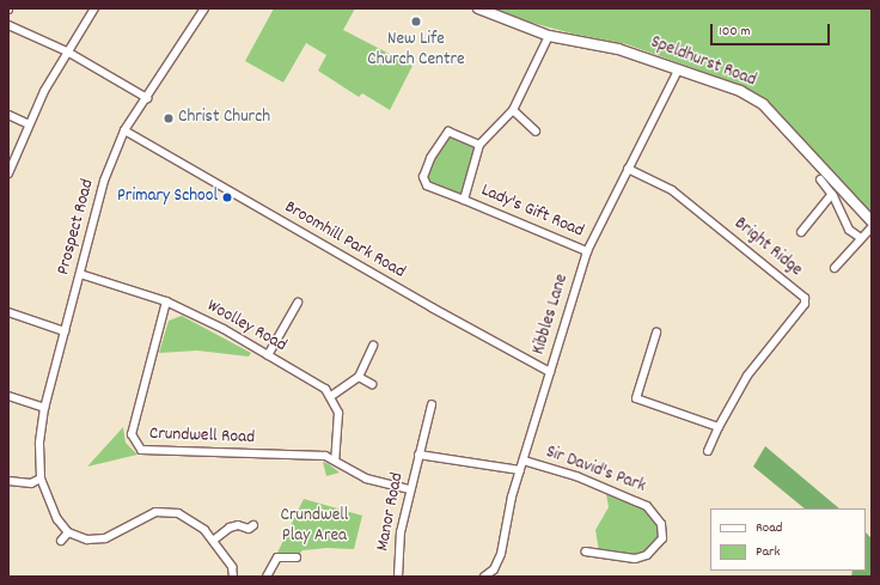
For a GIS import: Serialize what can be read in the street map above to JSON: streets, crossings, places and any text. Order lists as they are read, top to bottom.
{
  "streets": {
    "street": [
      "Speldhurst Road",
      "Lady's Gift Road",
      "Prospect Road",
      "Broomhill Park Road",
      "Bright Ridge",
      "Kibbles Lane",
      "Woolley Road",
      "Crundwell Road",
      "Sir David's Park",
      "Manor Road"
    ]
  },
  "crossings": [
    ["Speldhurst Road", "Lady's Gift Road"],
    ["Speldhurst Road", "Kibbles Lane"],
    ["Lady's Gift Road", "Kibbles Lane"],
    ["Prospect Road", "Broomhill Park Road"],
    ["Prospect Road", "Woolley Road"],
    ["Broomhill Park Road", "Kibbles Lane"],
    ["Bright Ridge", "Kibbles Lane"],
    ["Kibbles Lane", "Sir David's Park"],
    ["Kibbles Lane", "Manor Road"],
    ["Woolley Road", "Crundwell Road"],
    ["Crundwell Road", "Manor Road"]
  ],
  "parks": ["Crundwell Play Area"],
  "places": ["New Life Church Centre", "Christ Church", "Primary School"],
  "legend": ["Road", "Park"],
  "scale_bar": "100 m"
}
